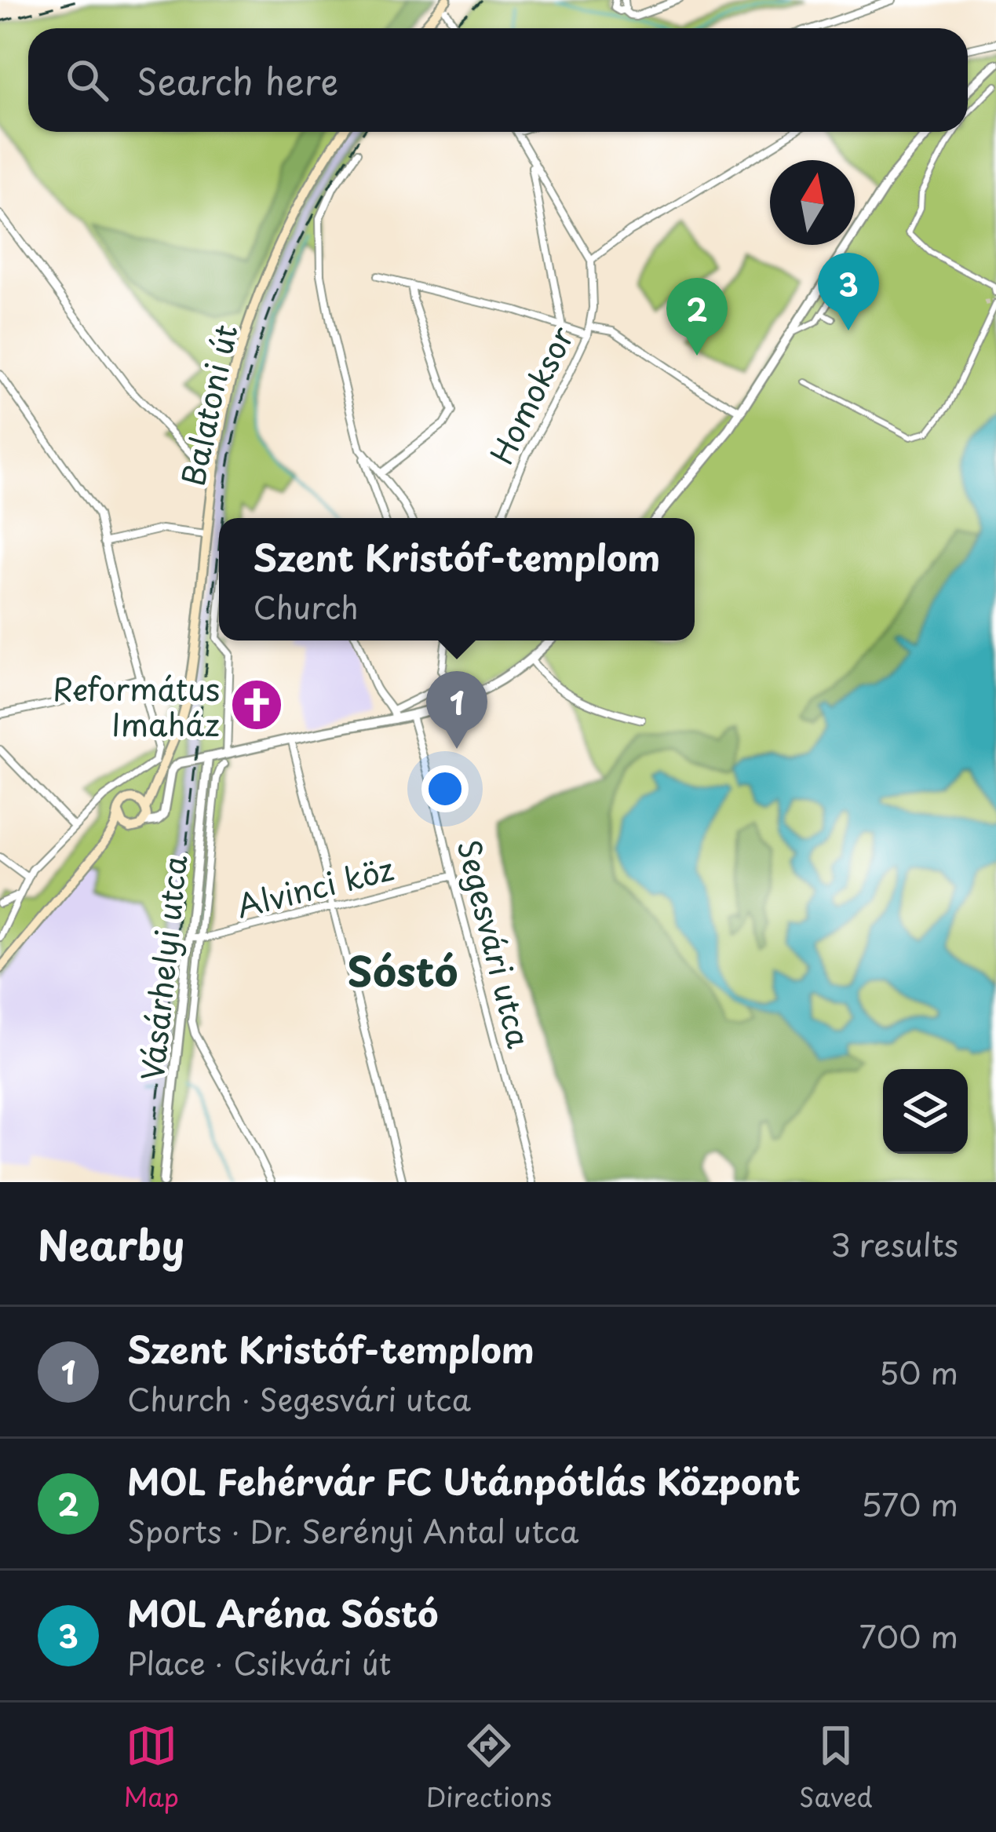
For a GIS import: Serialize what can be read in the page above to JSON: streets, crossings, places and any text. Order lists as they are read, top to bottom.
{
  "streets": {
    "main road": ["Balatoni út"],
    "street": [
      "Homoksor",
      "Alvinci köz",
      "Segesvári utca",
      "Vásárhelyi utca"
    ]
  },
  "crossings": [
    ["Alvinci köz", "Segesvári utca"],
    ["Alvinci köz", "Vásárhelyi utca"]
  ],
  "districts": ["Sóstó"],
  "places": {
    "church": ["Református Imaház"]
  },
  "north": "top",
  "page": {
    "search": "Search here",
    "pins": ["3", "2", "1"],
    "popup": ["Szent Kristóf-templom", "Church"],
    "heading": ["Nearby", "3 results"],
    "list": [
      {
        "mark": "1",
        "name": "Szent Kristóf-templom",
        "note": "Church · Segesvári utca",
        "value": "50 m"
      },
      {
        "mark": "2",
        "name": "MOL Fehérvár FC Utánpótlás Központ",
        "note": "Sports · Dr. Serényi Antal utca",
        "value": "570 m"
      },
      {
        "mark": "3",
        "name": "MOL Aréna Sóstó",
        "note": "Place · Csikvári út",
        "value": "700 m"
      }
    ],
    "nav": ["Map", "Directions", "Saved"]
  }
}
